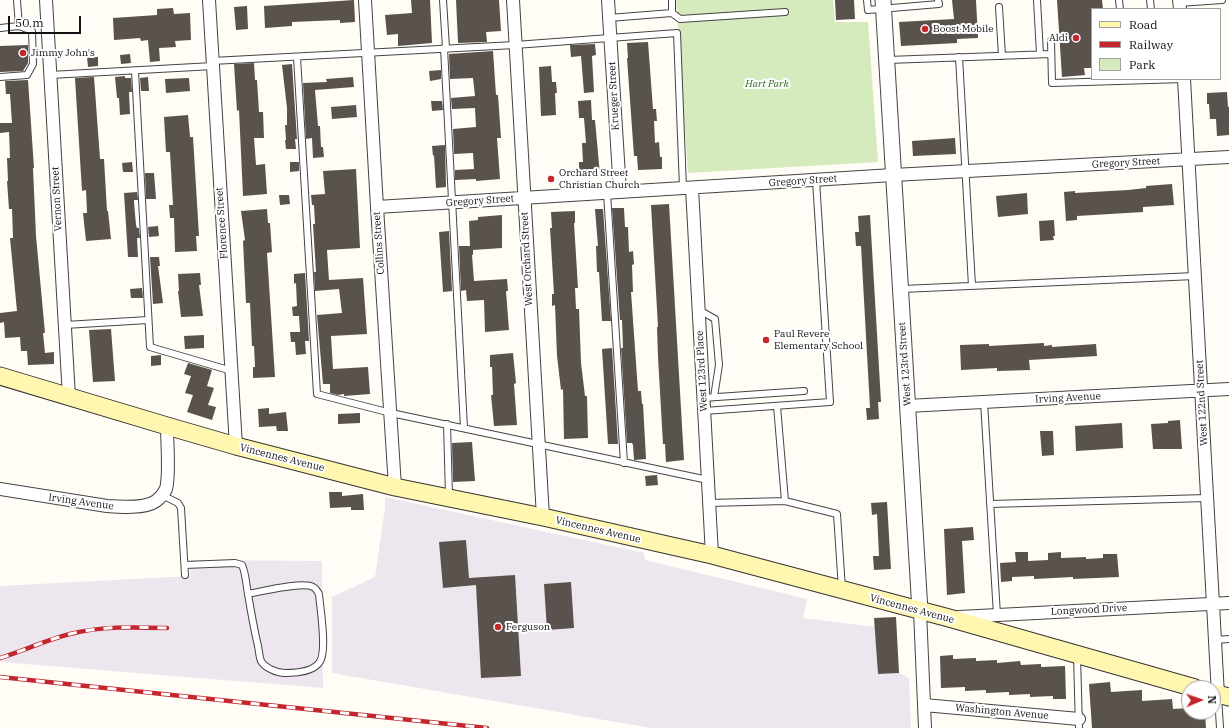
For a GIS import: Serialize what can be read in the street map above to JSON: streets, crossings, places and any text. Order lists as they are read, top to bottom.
{
  "streets": {
    "main road": ["Vincennes Avenue"],
    "street": [
      "Krueger Street",
      "Gregory Street",
      "Vernon Street",
      "Florence Street",
      "Collins Street",
      "West Orchard Street",
      "West 123rd Street",
      "West 123rd Place",
      "Irving Avenue",
      "West 122nd Street",
      "Longwood Drive",
      "Washington Avenue"
    ]
  },
  "crossings": [
    ["Krueger Street", "Gregory Street"],
    ["Gregory Street", "Collins Street"],
    ["Gregory Street", "West Orchard Street"],
    ["Gregory Street", "West 123rd Street"],
    ["Gregory Street", "West 123rd Place"],
    ["Gregory Street", "West 122nd Street"],
    ["Vernon Street", "Vincennes Avenue"],
    ["Florence Street", "Vincennes Avenue"],
    ["Collins Street", "Vincennes Avenue"],
    ["West Orchard Street", "Vincennes Avenue"],
    ["West 123rd Street", "Irving Avenue"],
    ["West 123rd Street", "Vincennes Avenue"],
    ["West 123rd Street", "Washington Avenue"],
    ["West 123rd Place", "Vincennes Avenue"],
    ["Irving Avenue", "West 122nd Street"],
    ["West 122nd Street", "Longwood Drive"],
    ["Vincennes Avenue", "Longwood Drive"]
  ],
  "parks": ["Hart Park"],
  "places": [
    "Boost Mobile",
    "Aldi",
    "Jimmy John's",
    "Orchard Street Christian Church",
    "Paul Revere Elementary School",
    "Ferguson"
  ],
  "legend": ["Road", "Railway", "Park"],
  "scale_bar": "50 m",
  "north": "right"
}
